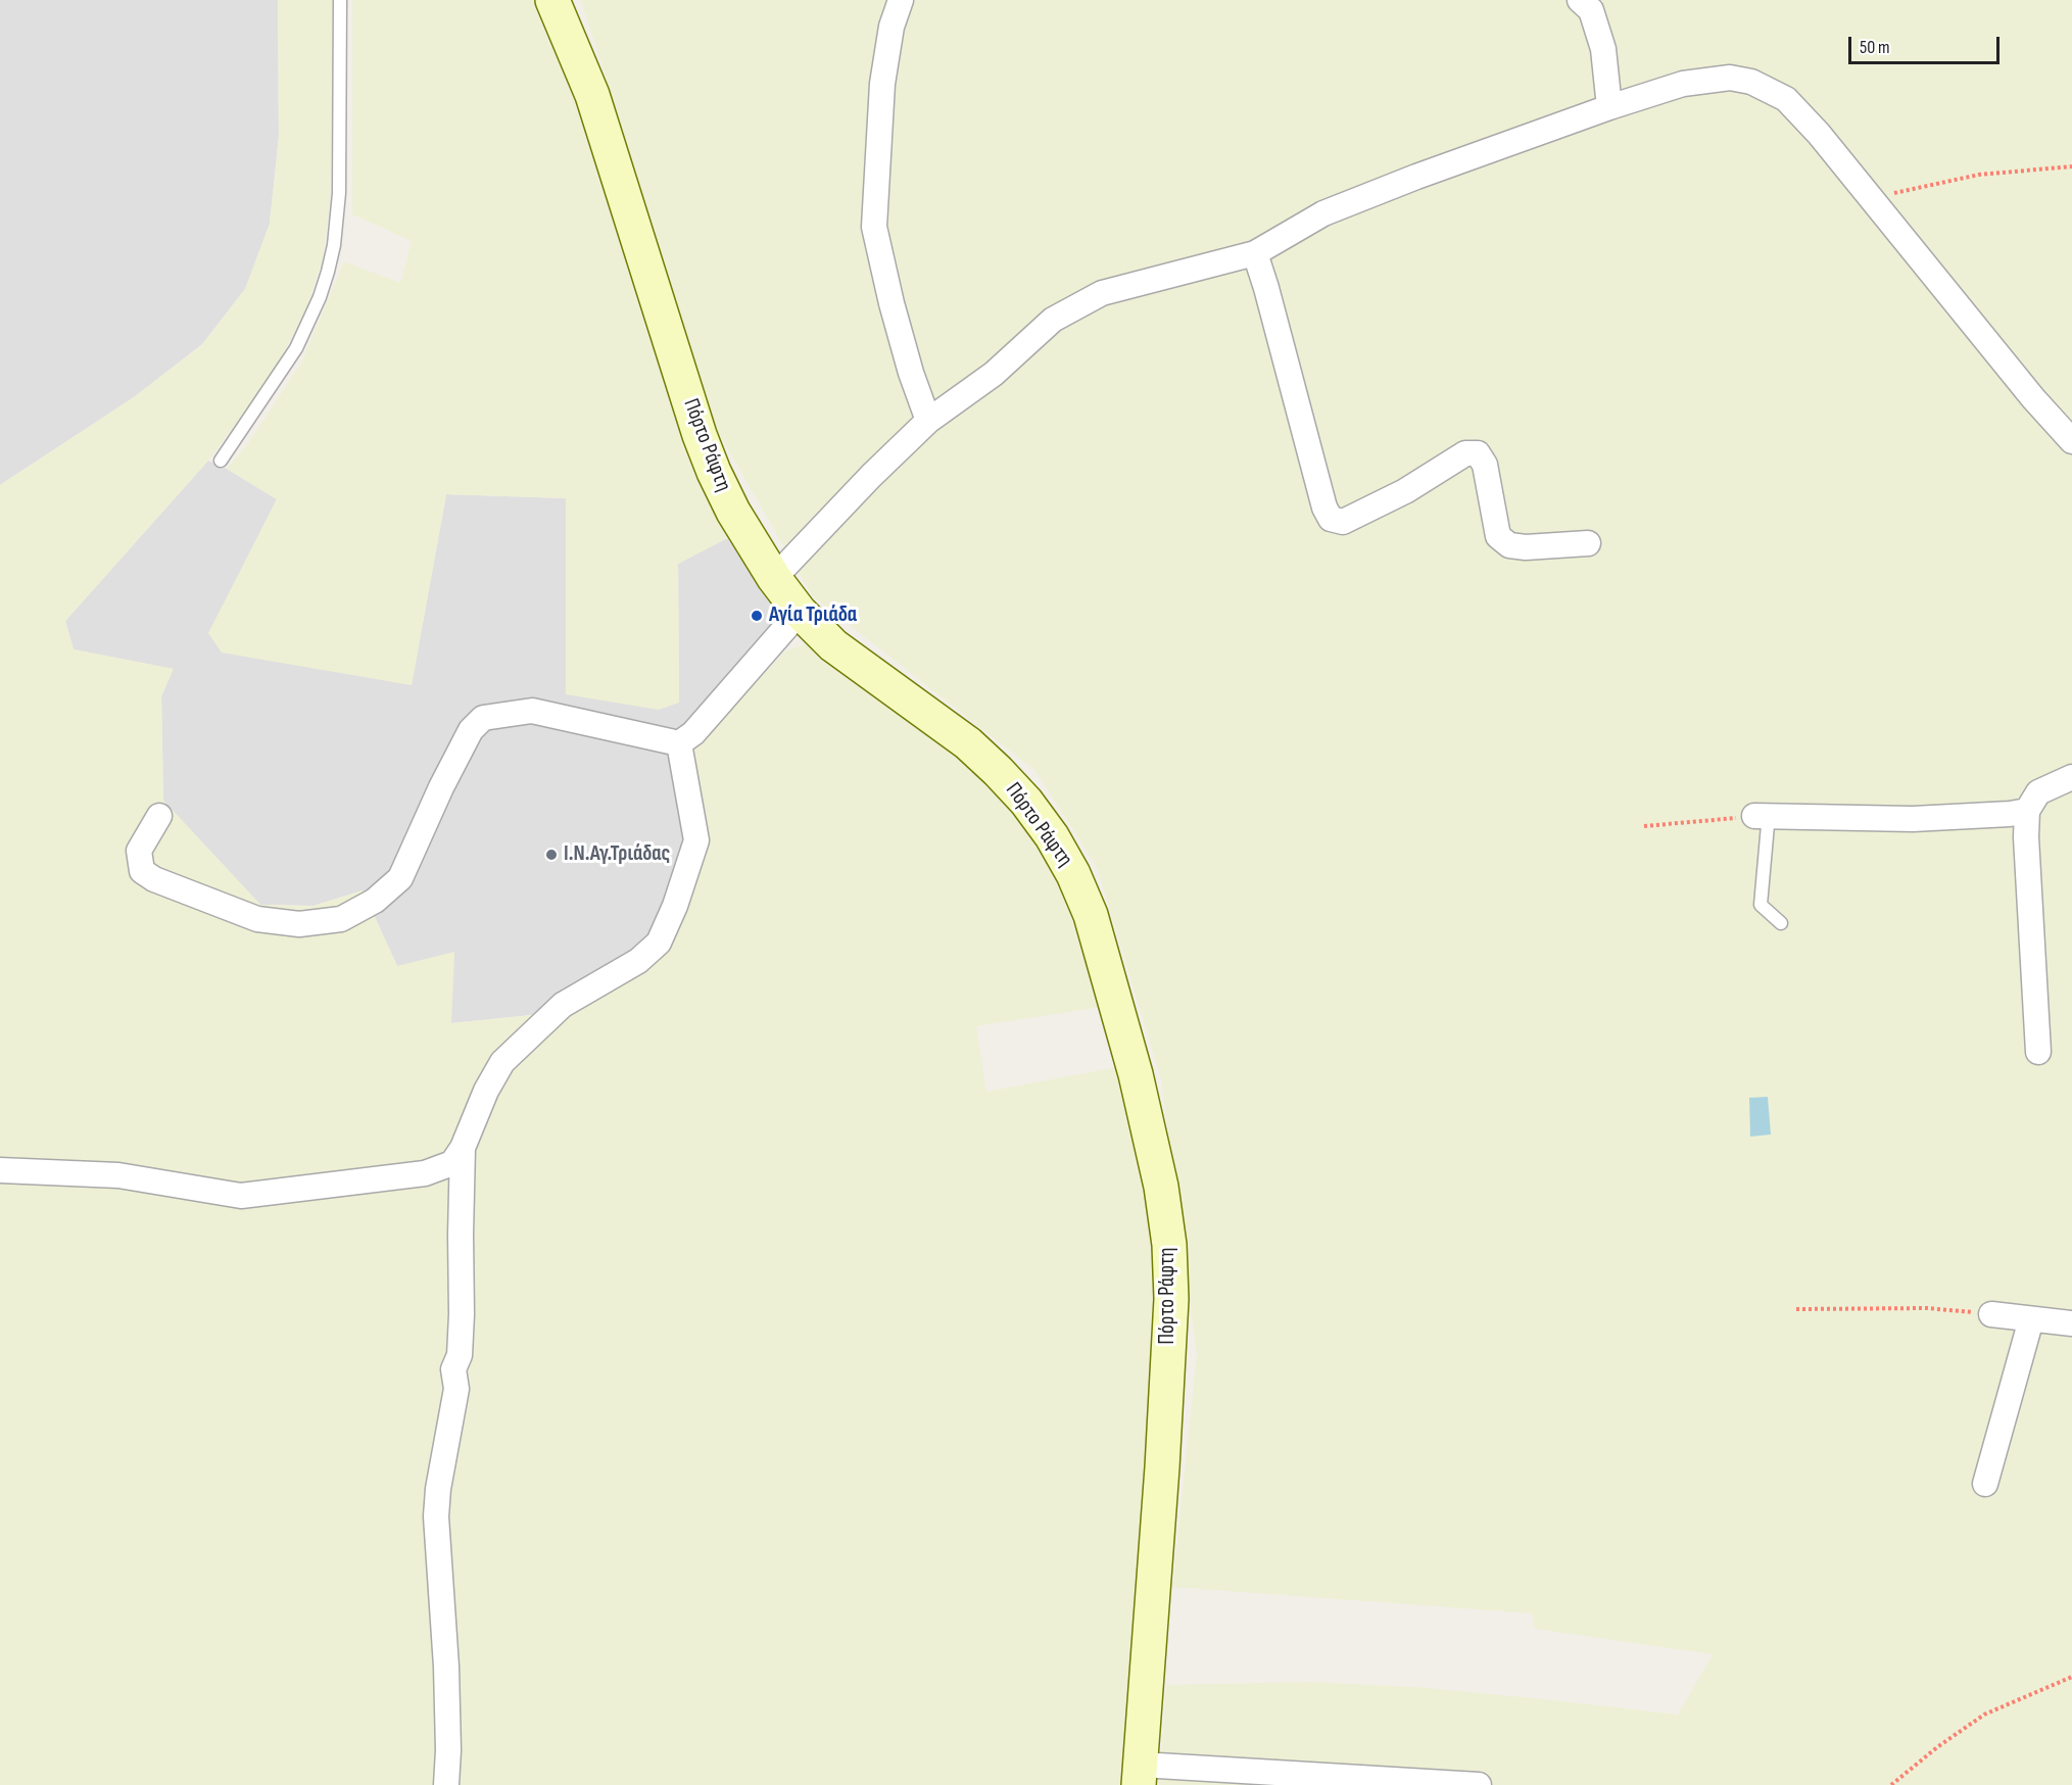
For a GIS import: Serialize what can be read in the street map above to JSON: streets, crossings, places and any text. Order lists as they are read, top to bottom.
{
  "streets": {
    "main road": ["Πόρτο Ράφτη"]
  },
  "places": ["Αγία Τριάδα", "Ι.Ν.Αγ.Τριάδας"],
  "scale_bar": "50 m"
}
